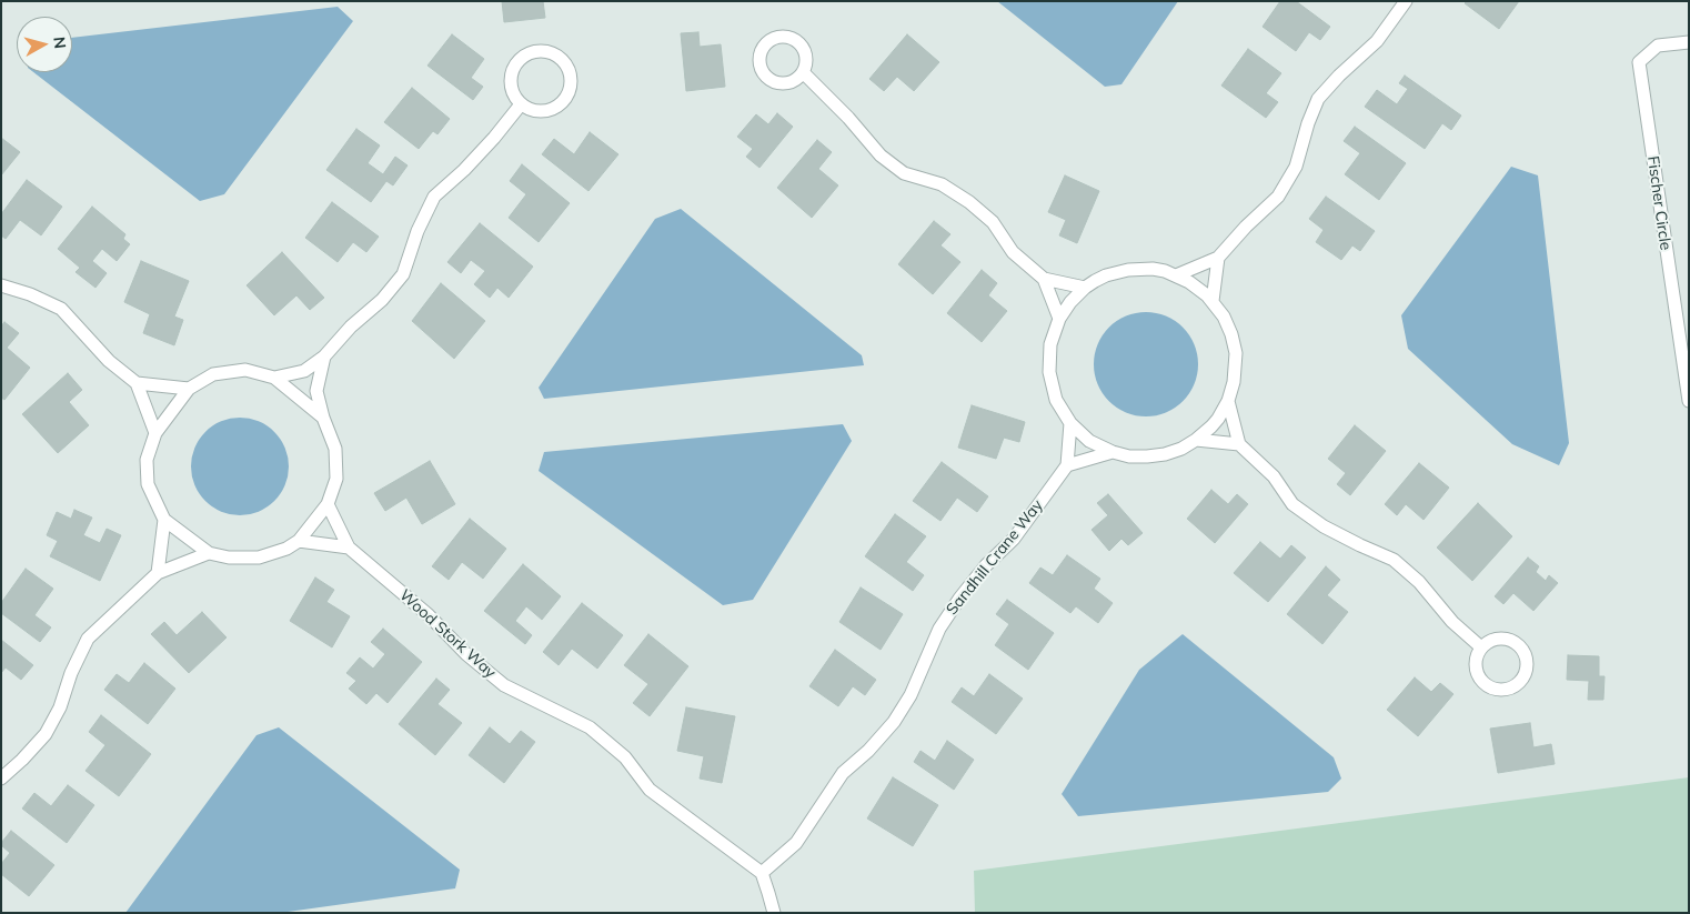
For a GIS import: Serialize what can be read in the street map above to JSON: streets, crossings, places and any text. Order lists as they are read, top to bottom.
{
  "streets": {
    "street": ["Fischer Circle", "Sandhill Crane Way", "Wood Stork Way"]
  },
  "crossings": [
    ["Sandhill Crane Way", "Wood Stork Way"]
  ],
  "north": "right"
}
